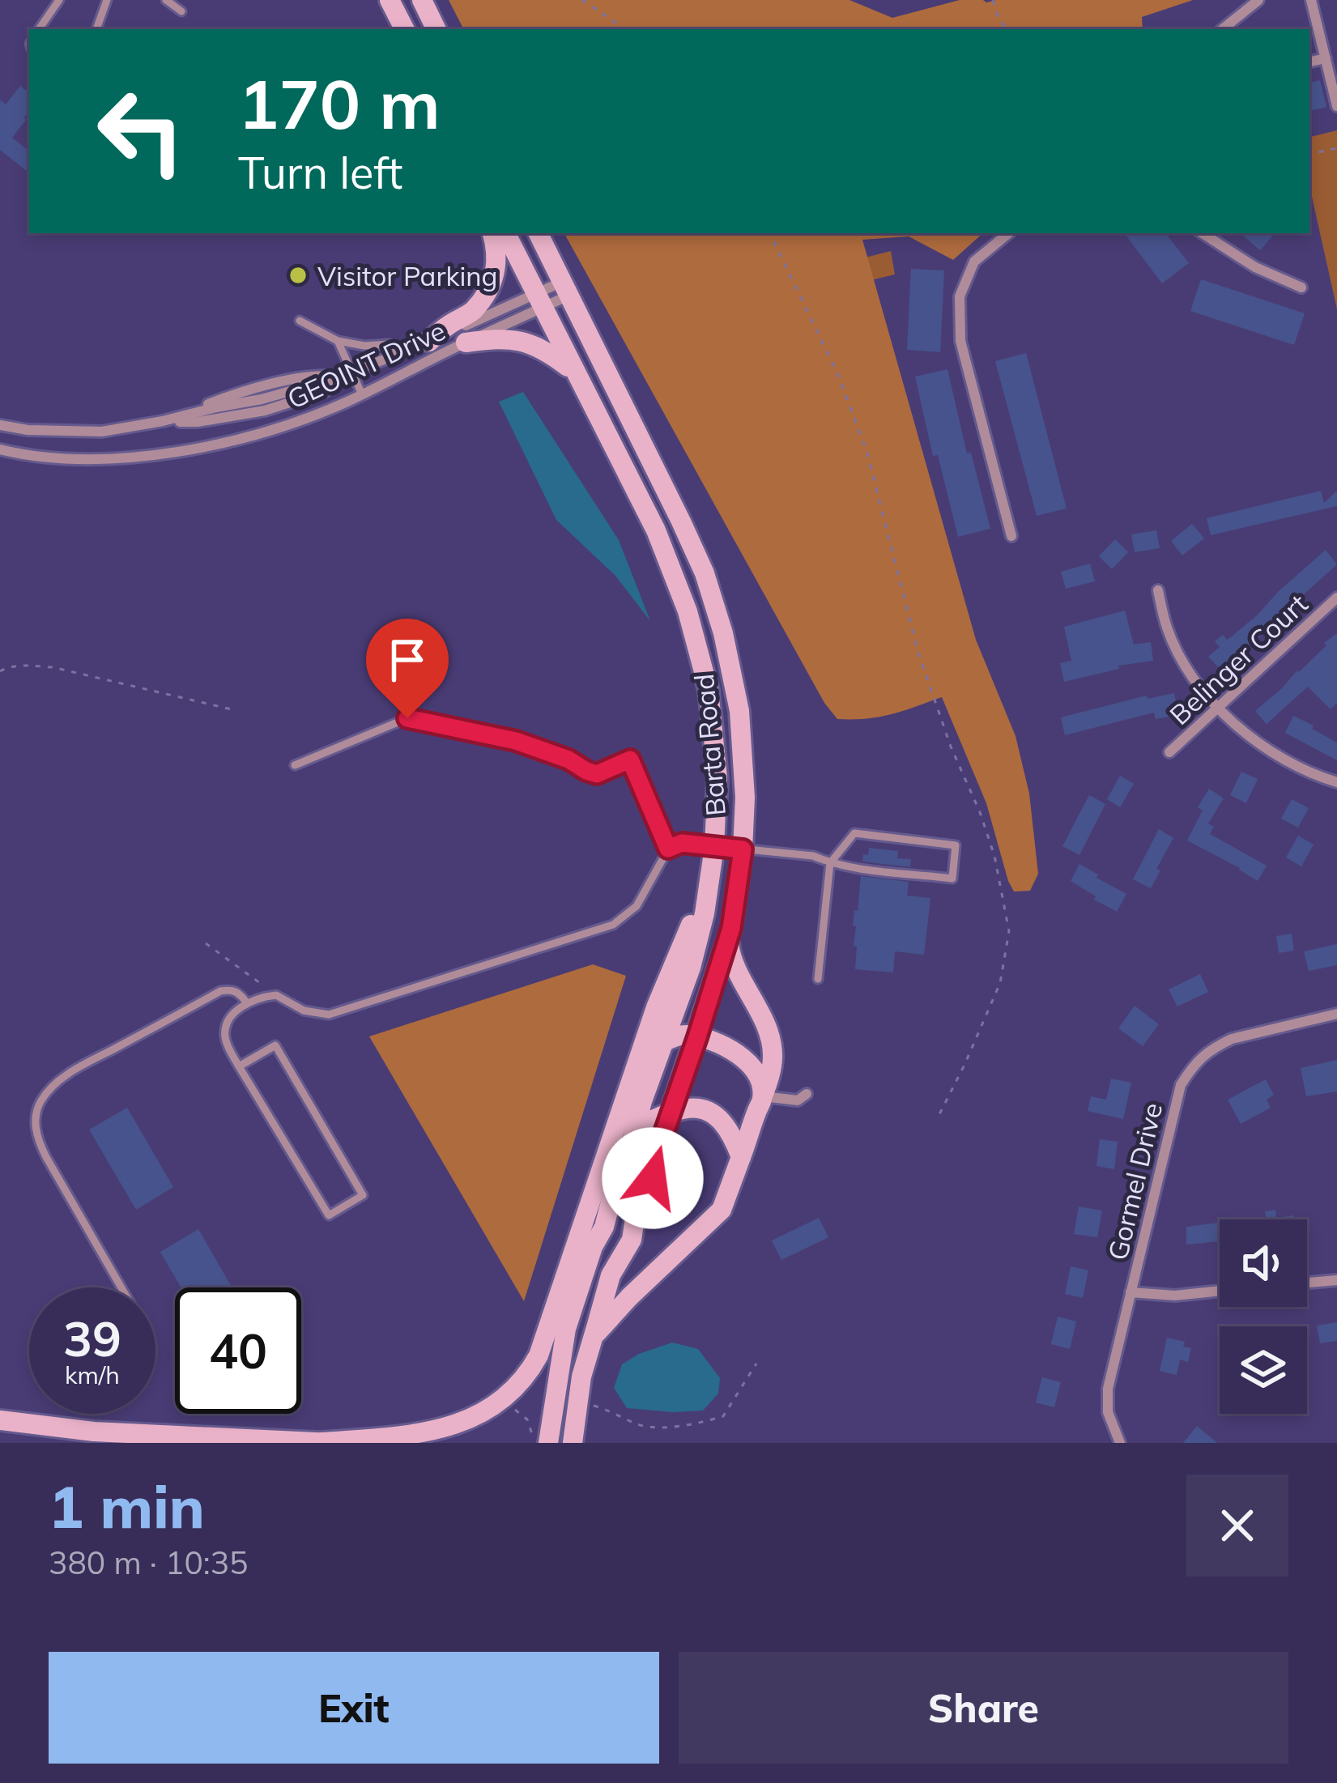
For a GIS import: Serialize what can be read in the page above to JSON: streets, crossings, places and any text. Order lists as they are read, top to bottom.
{
  "streets": {
    "street": [
      "GEOINT Drive",
      "Belinger Court",
      "Barta Road",
      "Gormel Drive"
    ]
  },
  "crossings": [
    ["GEOINT Drive", "Barta Road"]
  ],
  "places": ["Visitor Parking"],
  "page": {
    "turn": ["170 m", "Turn left"],
    "speed": "39 km/h",
    "limit": "40",
    "heading": ["1 min", "380 m · 10:35"],
    "buttons": ["Exit", "Share"]
  }
}
